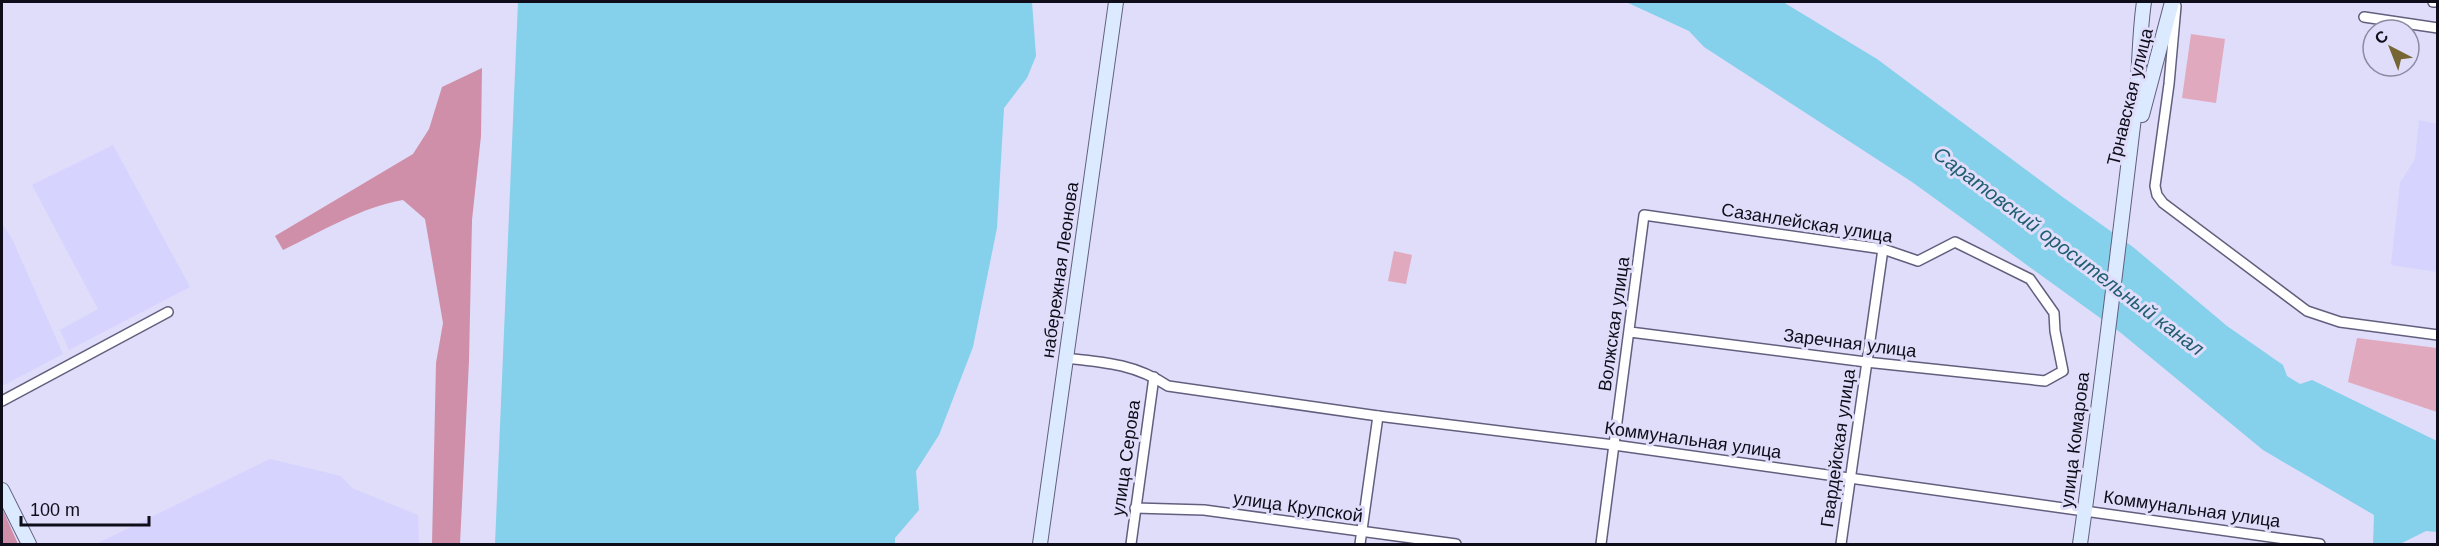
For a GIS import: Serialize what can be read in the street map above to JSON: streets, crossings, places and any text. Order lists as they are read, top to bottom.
{
  "streets": {
    "main road": ["Трнавская улица", "набережная Леонова", "улица Комарова"],
    "street": [
      "Сазанлейская улица",
      "Волжская улица",
      "Заречная улица",
      "Коммунальная улица",
      "Гвардейская улица",
      "улица Серова",
      "улица Крупской"
    ]
  },
  "crossings": [
    ["Трнавская улица", "улица Комарова"],
    ["Сазанлейская улица", "Волжская улица"],
    ["Сазанлейская улица", "Заречная улица"],
    ["Сазанлейская улица", "Гвардейская улица"],
    ["набережная Леонова", "Коммунальная улица"],
    ["Волжская улица", "Заречная улица"],
    ["Волжская улица", "Коммунальная улица"],
    ["Заречная улица", "Гвардейская улица"],
    ["Коммунальная улица", "улица Комарова"],
    ["Коммунальная улица", "Гвардейская улица"],
    ["Коммунальная улица", "улица Серова"],
    ["улица Серова", "улица Крупской"]
  ],
  "water": ["Саратовский оросительный канал"],
  "scale_bar": "100 m",
  "north": "top left"
}
